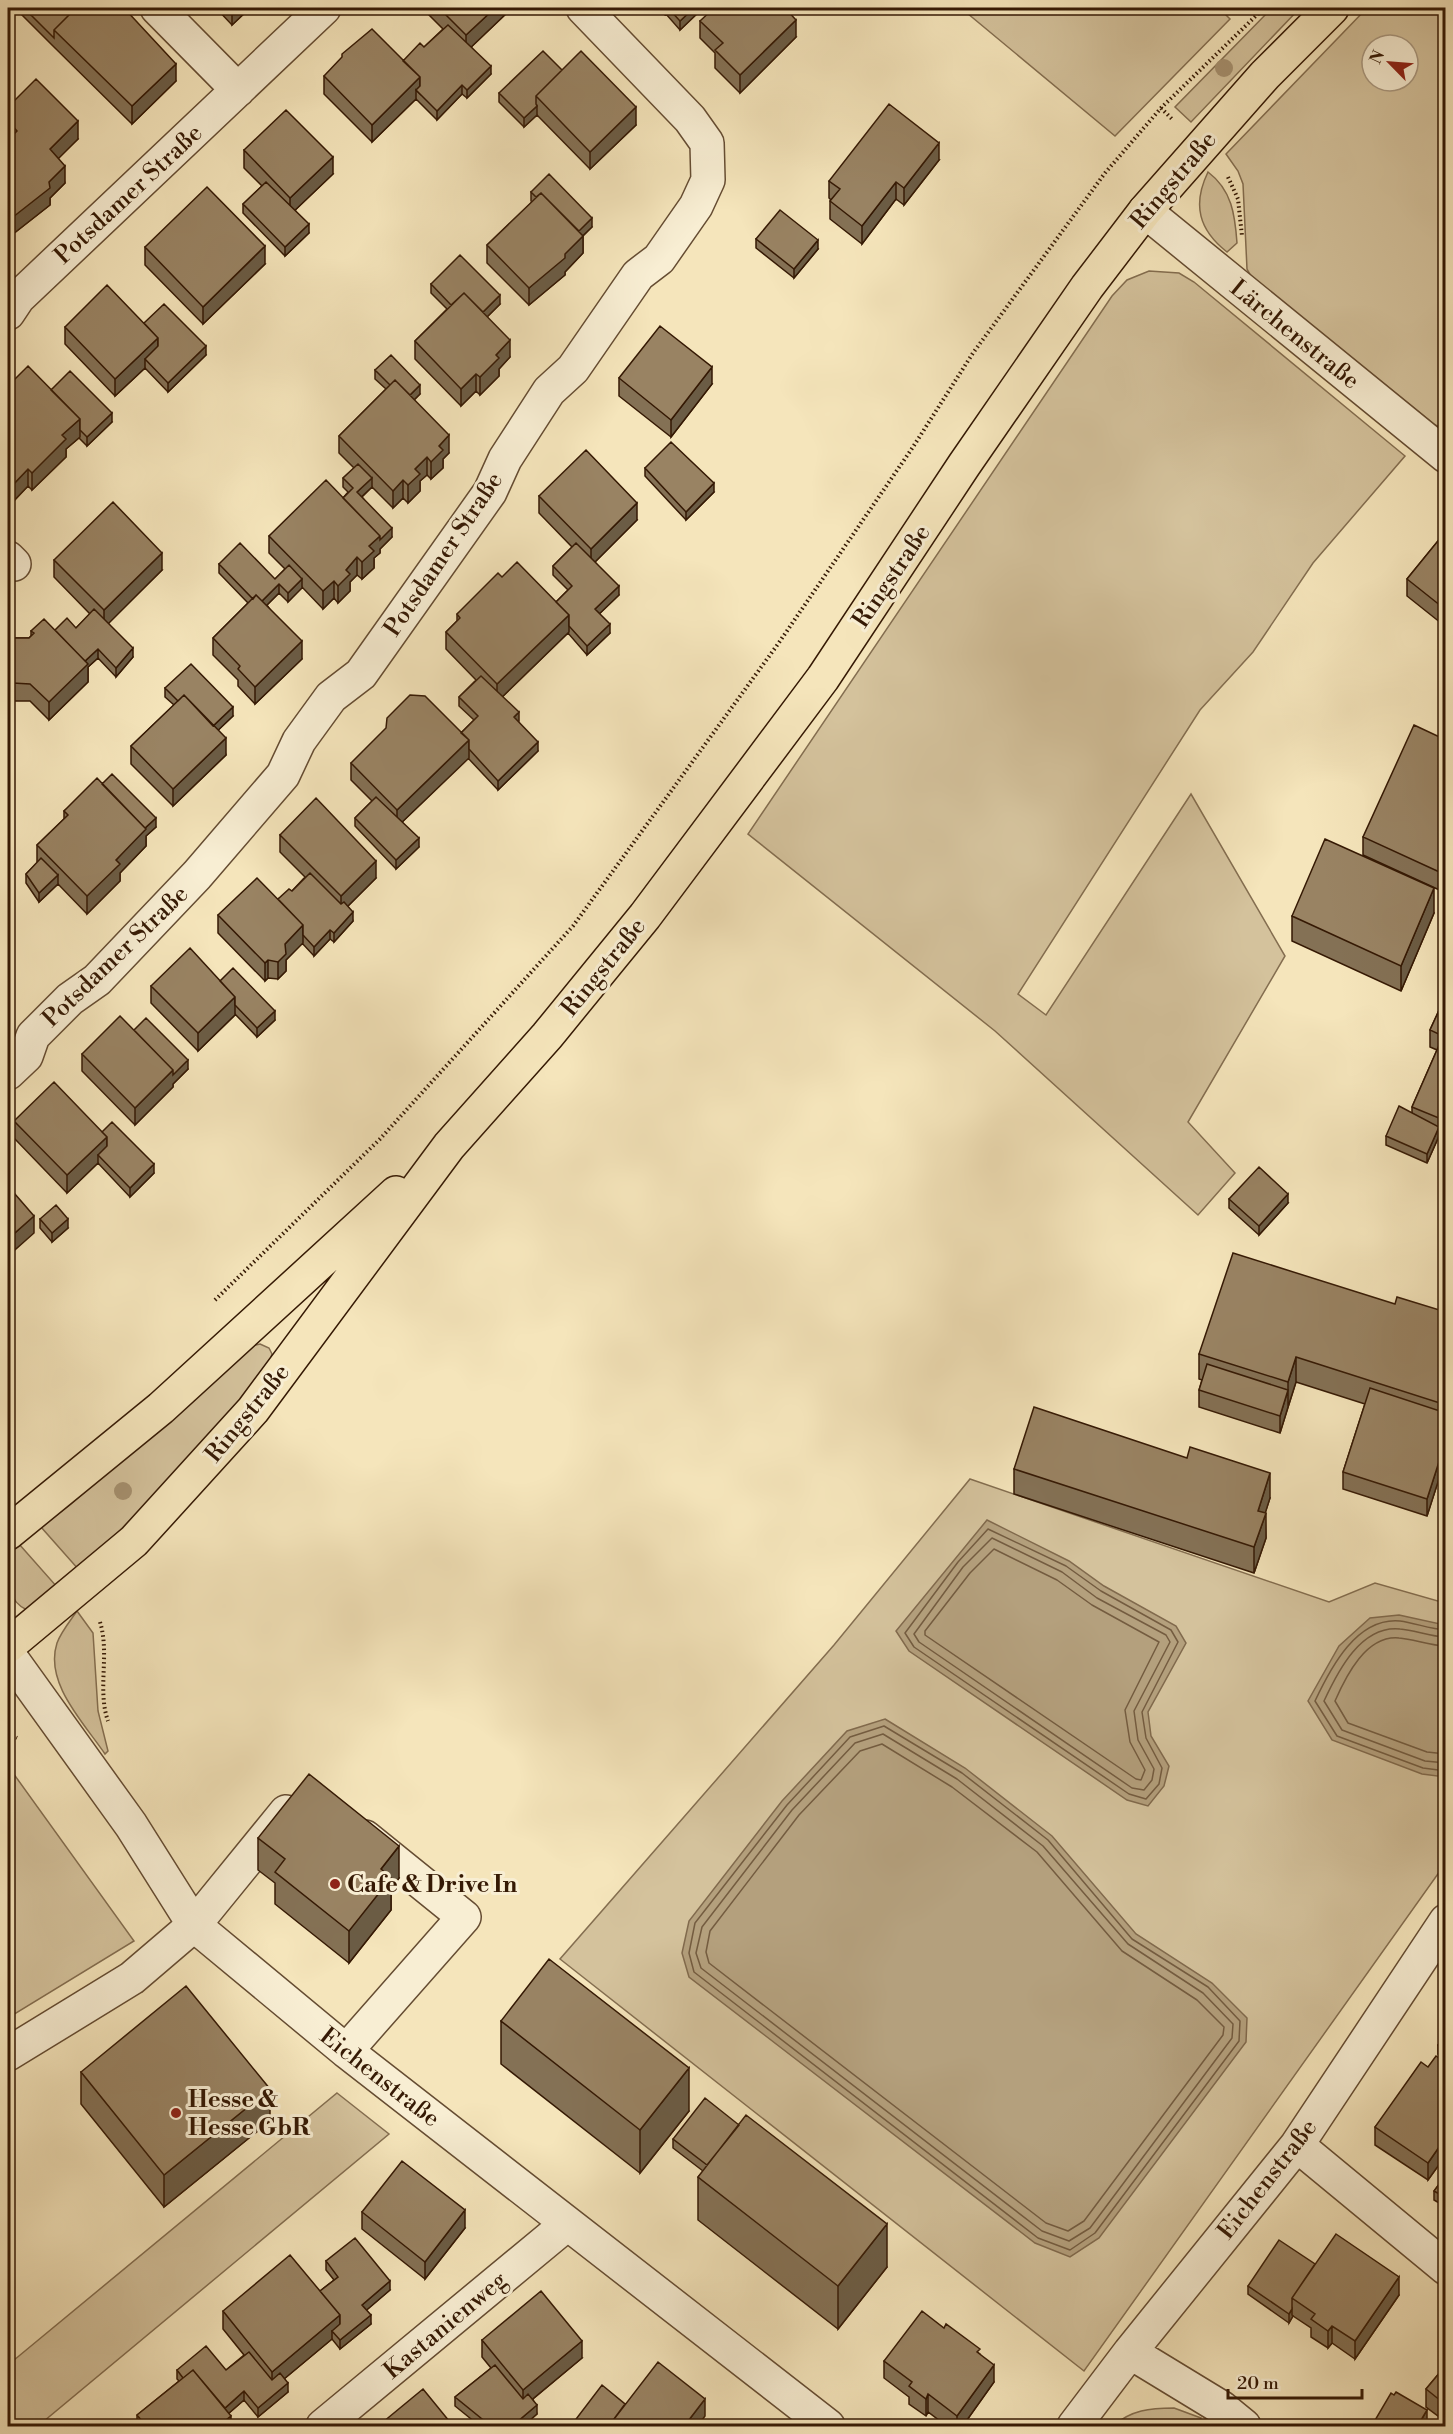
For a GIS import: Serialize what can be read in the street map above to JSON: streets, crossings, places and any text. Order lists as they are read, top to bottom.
{
  "streets": {
    "main road": ["Ringstraße"],
    "street": [
      "Potsdamer Straße",
      "Lärchenstraße",
      "Eichenstraße",
      "Kastanienweg"
    ]
  },
  "crossings": [
    ["Ringstraße", "Lärchenstraße"],
    ["Eichenstraße", "Kastanienweg"]
  ],
  "places": ["Cafe & Drive In", "Hesse & Hesse GbR"],
  "scale_bar": "20 m",
  "north": "top left"
}
